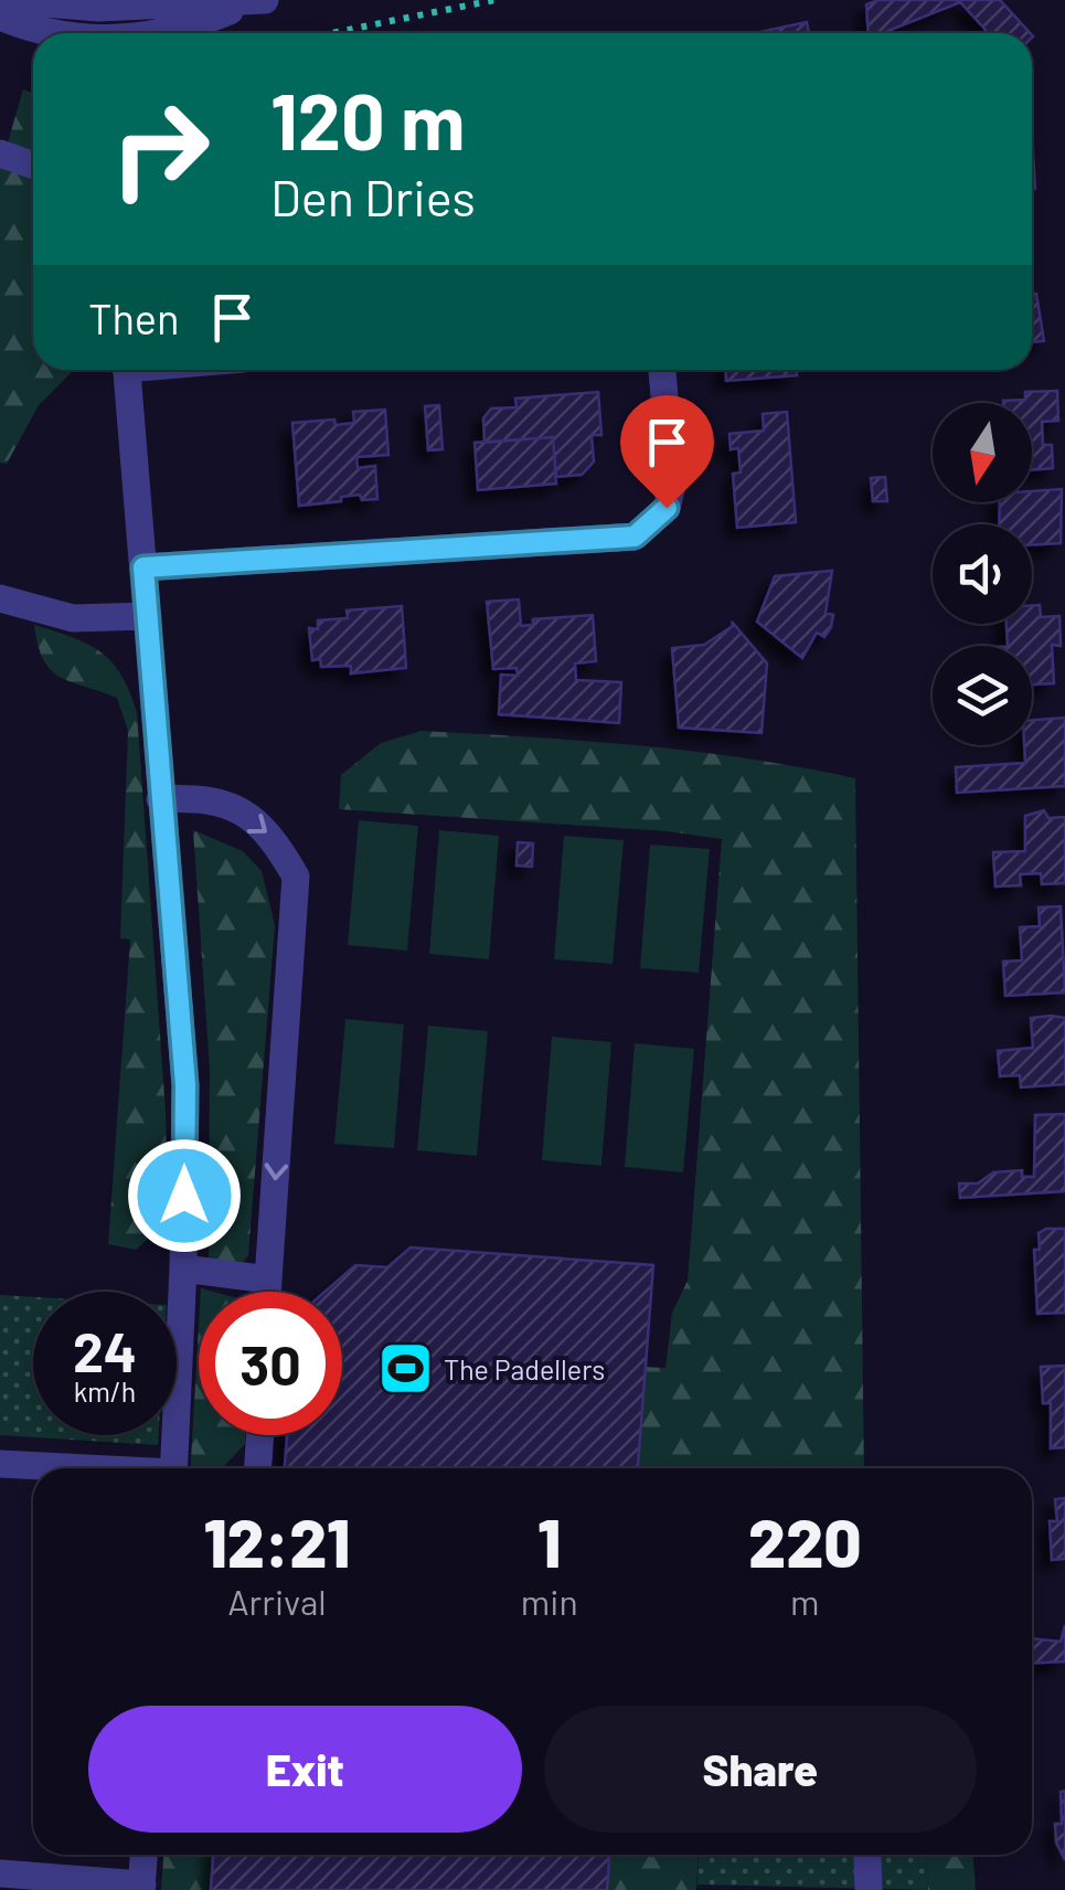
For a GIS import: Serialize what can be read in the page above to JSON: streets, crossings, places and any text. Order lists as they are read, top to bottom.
{
  "places": {
    "sports": ["The Padellers"]
  },
  "north": "bottom",
  "page": {
    "turn": ["120 m", "Den Dries"],
    "then": "Then",
    "speed": "24 km/h",
    "limit": "30",
    "eta": [
      "12:21",
      "Arrival",
      "1",
      "min",
      "220",
      "m"
    ],
    "buttons": ["Exit", "Share"]
  }
}
